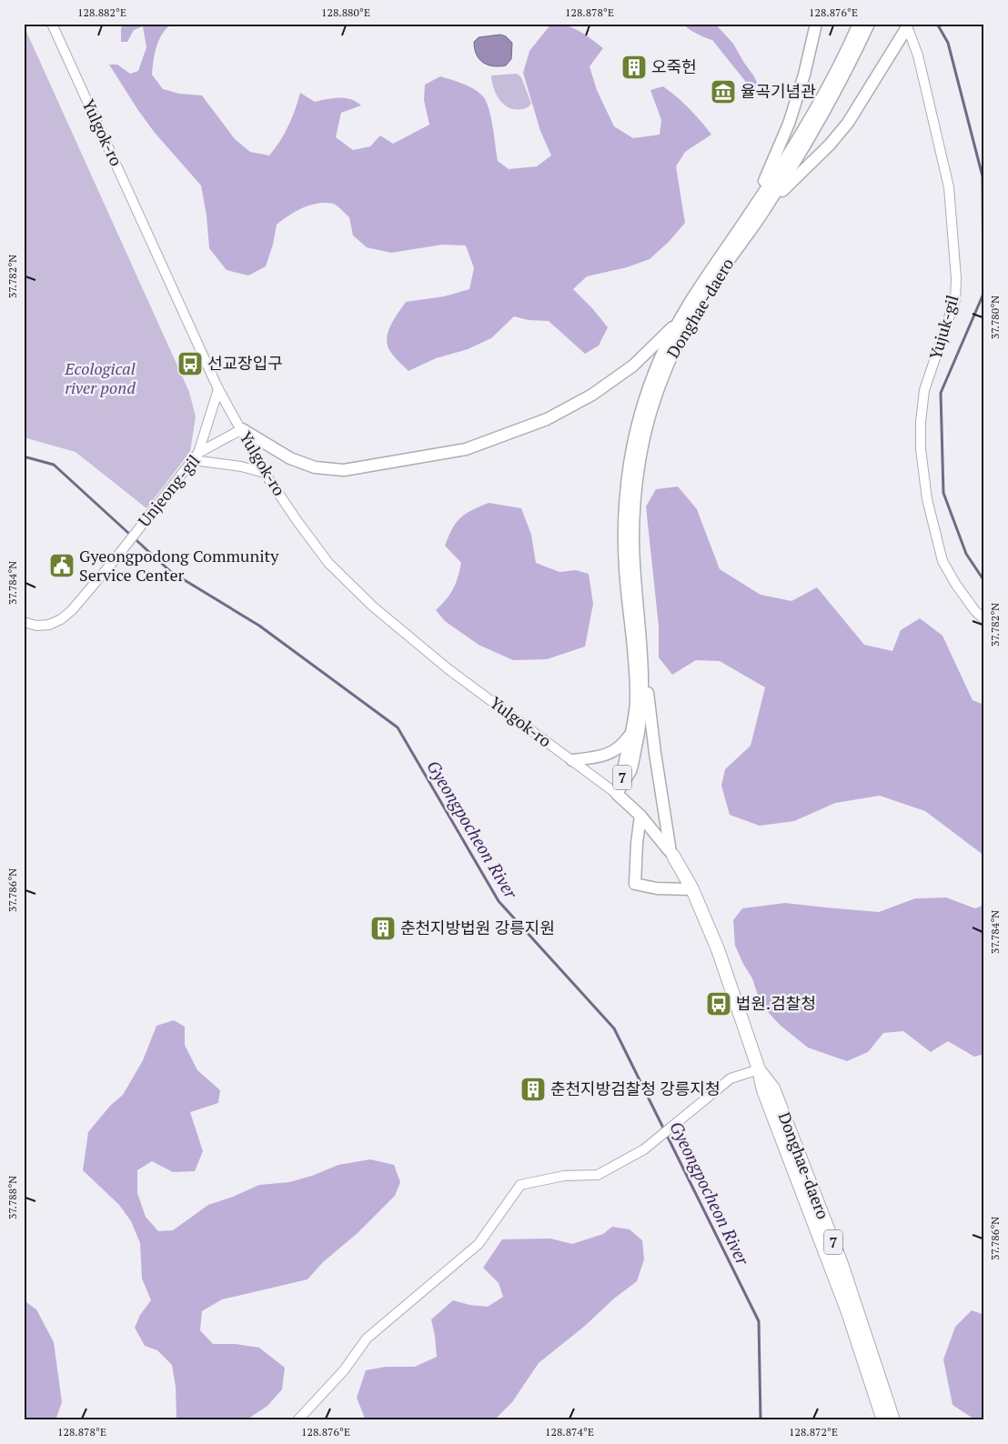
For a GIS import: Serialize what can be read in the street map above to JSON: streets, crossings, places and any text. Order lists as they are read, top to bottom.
{
  "streets": {
    "highway": ["Donghae-daero", "7"],
    "street": ["Yulgok-ro", "Yujuk-gil", "Unjeong-gil"]
  },
  "crossings": [
    ["Yulgok-ro", "Donghae-daero"],
    ["Yulgok-ro", "Unjeong-gil"],
    ["Donghae-daero", "7"]
  ],
  "water": ["Gyeongpocheon River"],
  "parks": ["Ecological river pond"],
  "places": {
    "building": ["오죽헌", "춘천지방법원 강릉지원", "춘천지방검찰청 강릉지청"],
    "museum": ["율곡기념관"],
    "bus stop": ["선교장입구", "법원.검찰청"],
    "public building": ["Gyeongpodong Community Service Center"]
  },
  "coordinates": [
    "128.882°E",
    "128.880°E",
    "128.878°E",
    "128.876°E",
    "37.782°N",
    "37.780°N",
    "37.784°N",
    "37.786°N",
    "37.788°N",
    "128.874°E",
    "128.872°E"
  ]
}
